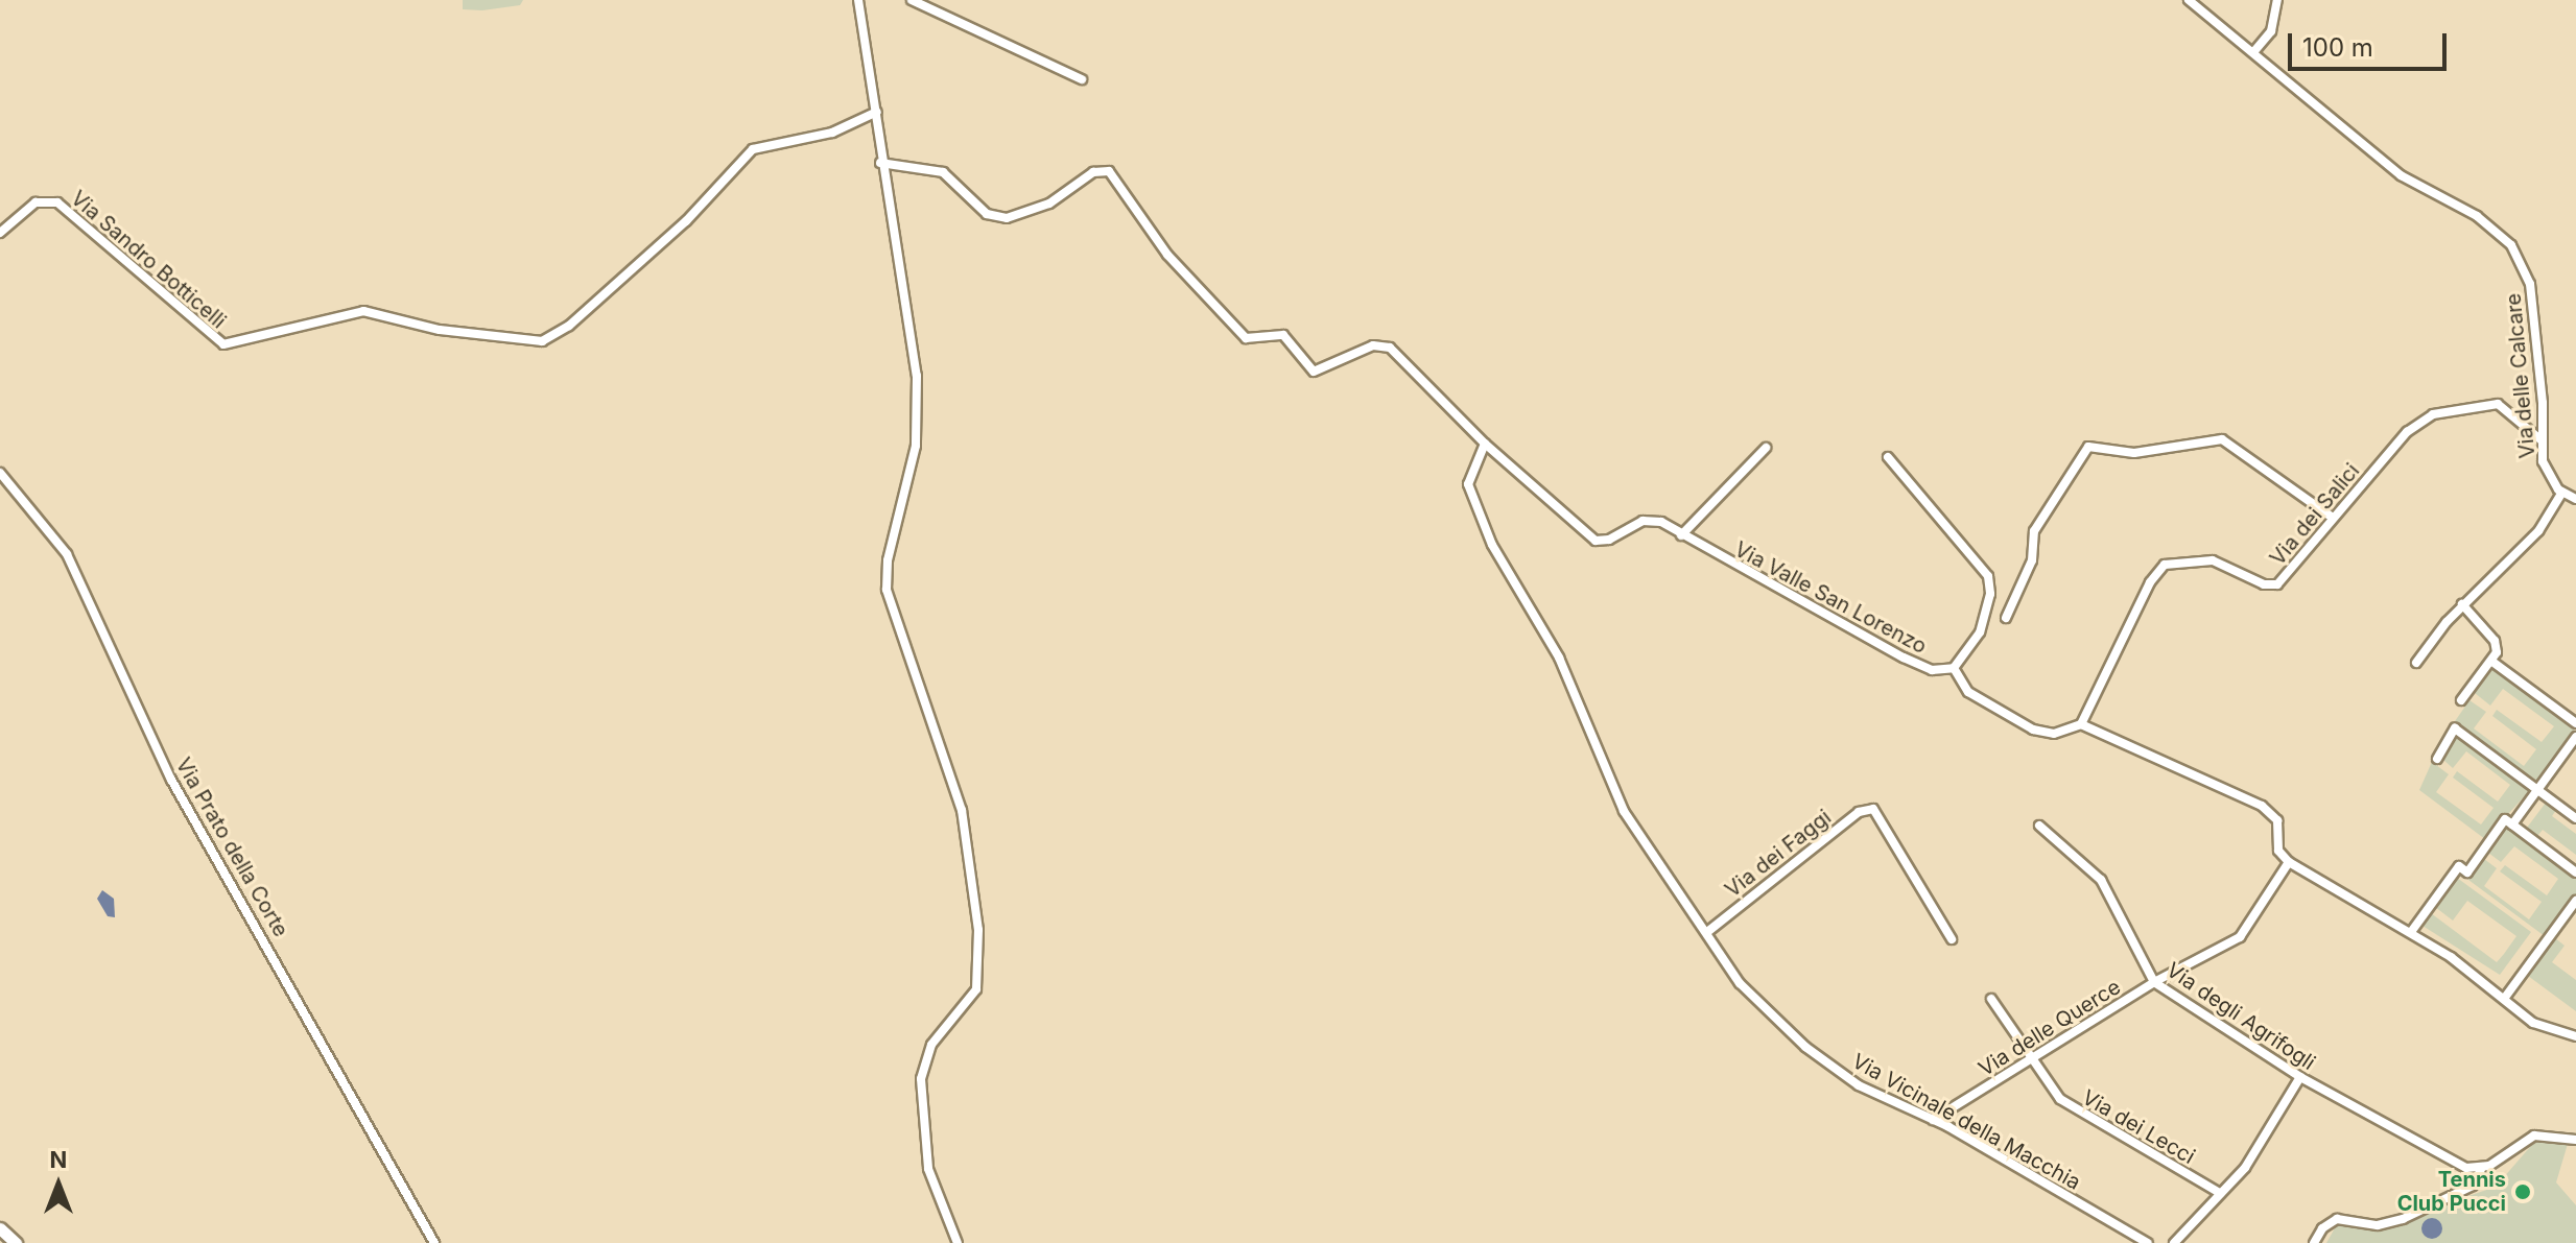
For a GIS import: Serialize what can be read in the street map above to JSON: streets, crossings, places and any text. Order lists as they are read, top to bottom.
{
  "streets": {
    "street": [
      "Via Sandro Botticelli",
      "Via delle Calcare",
      "Via dei Salici",
      "Via Valle San Lorenzo",
      "Via Prato della Corte",
      "Via dei Faggi",
      "Via degli Agrifogli",
      "Via delle Querce",
      "Via Vicinale della Macchia",
      "Via dei Lecci"
    ]
  },
  "crossings": [
    ["Via delle Calcare", "Via dei Salici"],
    ["Via Valle San Lorenzo", "Via Vicinale della Macchia"],
    ["Via dei Faggi", "Via Vicinale della Macchia"],
    ["Via degli Agrifogli", "Via delle Querce"],
    ["Via delle Querce", "Via Vicinale della Macchia"],
    ["Via delle Querce", "Via dei Lecci"]
  ],
  "places": ["Tennis Club Pucci"],
  "scale_bar": "100 m",
  "north": "top"
}
